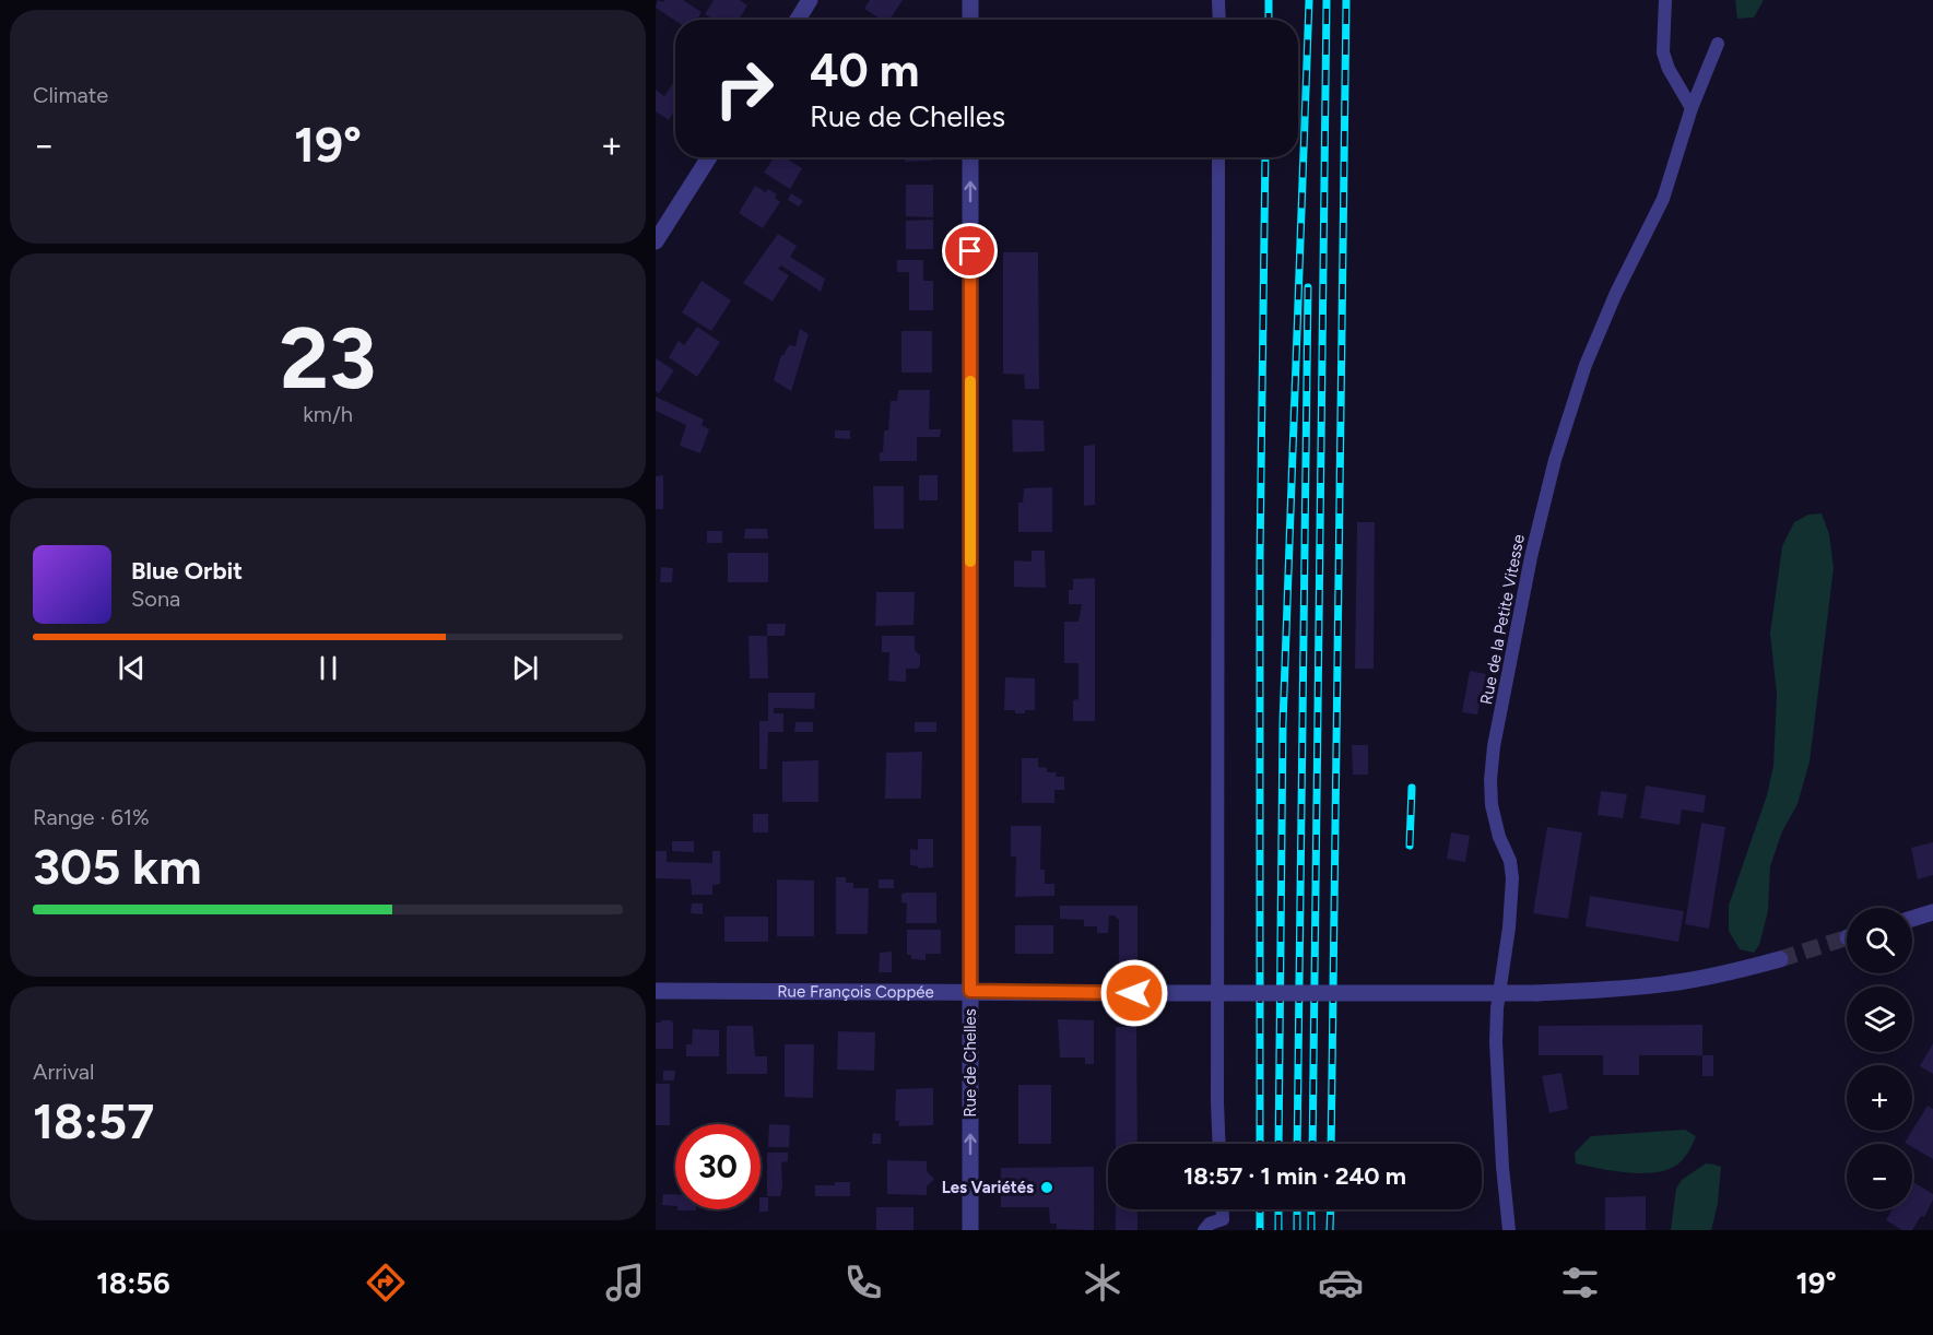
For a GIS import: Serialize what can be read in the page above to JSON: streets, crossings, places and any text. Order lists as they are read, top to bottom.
{
  "streets": {
    "street": ["Rue François Coppée", "Rue de Chelles"],
    "lane": ["Rue de la Petite Vitesse"]
  },
  "crossings": [
    ["Rue François Coppée", "Rue de Chelles"]
  ],
  "one_way": ["Rue de Chelles"],
  "places": ["Les Variétés"],
  "page": {
    "tile": [
      "Climate",
      ["23", "km/h"],
      ["Range · 61%", "305 km"],
      ["Arrival", "18:57"]
    ],
    "turn": ["40 m", "Rue de Chelles"],
    "heat": ["−", "19°", "+"],
    "song": ["Blue Orbit", "Sona"],
    "map_buttons": ["+", "−"],
    "limit": "30",
    "trip": "18:57 · 1 min · 240 m",
    "tabs": ["18:56", "19°"]
  }
}
